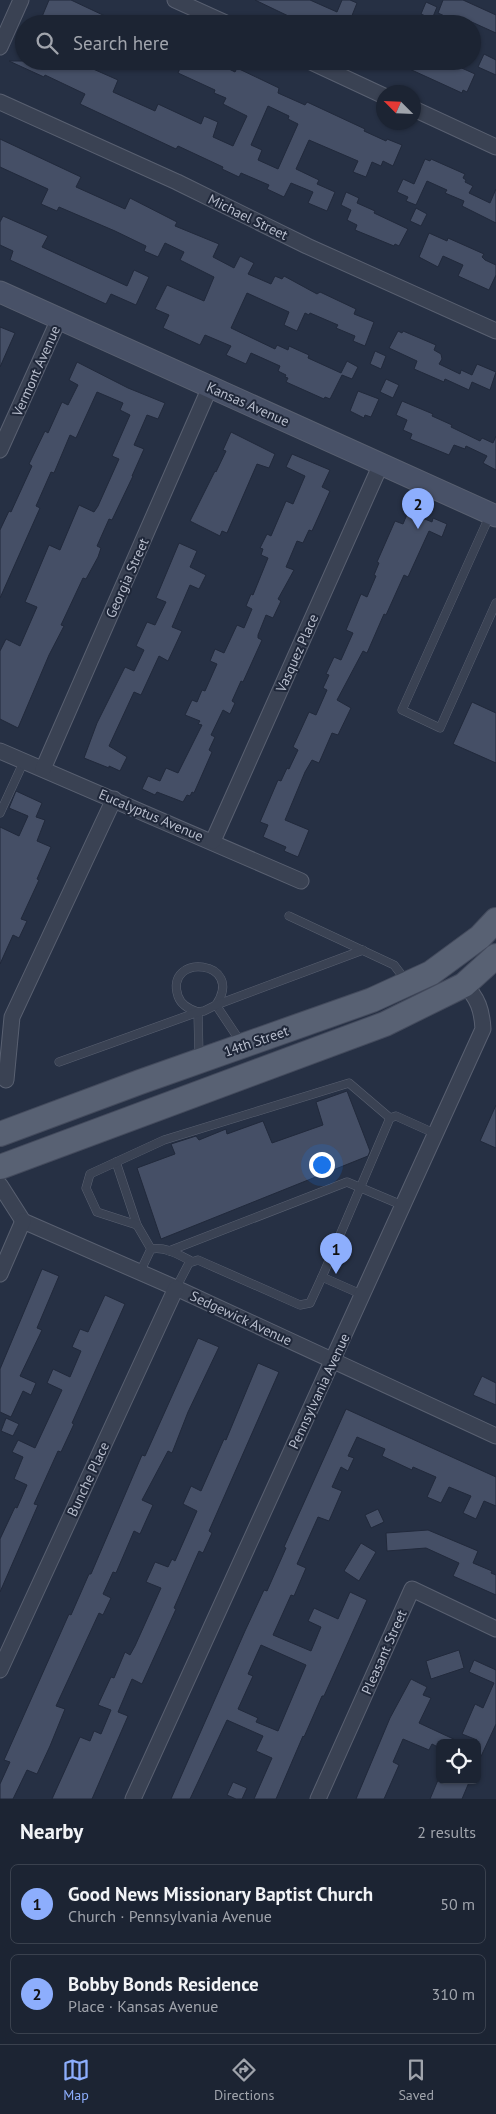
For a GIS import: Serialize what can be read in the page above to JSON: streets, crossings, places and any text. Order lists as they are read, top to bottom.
{
  "streets": {
    "main road": ["14th Street"],
    "street": [
      "Michael Street",
      "Vermont Avenue",
      "Kansas Avenue",
      "Georgia Street",
      "Vasquez Place",
      "Eucalyptus Avenue",
      "Sedgewick Avenue",
      "Pennsylvania Avenue",
      "Bunche Place",
      "Pleasant Street"
    ]
  },
  "crossings": [
    ["Vermont Avenue", "Kansas Avenue"],
    ["Kansas Avenue", "Georgia Street"],
    ["Kansas Avenue", "Vasquez Place"],
    ["Georgia Street", "Eucalyptus Avenue"],
    ["Vasquez Place", "Eucalyptus Avenue"],
    ["14th Street", "Pennsylvania Avenue"],
    ["Sedgewick Avenue", "Pennsylvania Avenue"],
    ["Sedgewick Avenue", "Bunche Place"]
  ],
  "north": "top left",
  "page": {
    "search": "Search here",
    "pins": ["2", "1"],
    "heading": ["Nearby", "2 results"],
    "list": [
      {
        "mark": "1",
        "name": "Good News Missionary Baptist Church",
        "note": "Church · Pennsylvania Avenue",
        "value": "50 m"
      },
      {
        "mark": "2",
        "name": "Bobby Bonds Residence",
        "note": "Place · Kansas Avenue",
        "value": "310 m"
      }
    ],
    "nav": ["Map", "Directions", "Saved"]
  }
}
